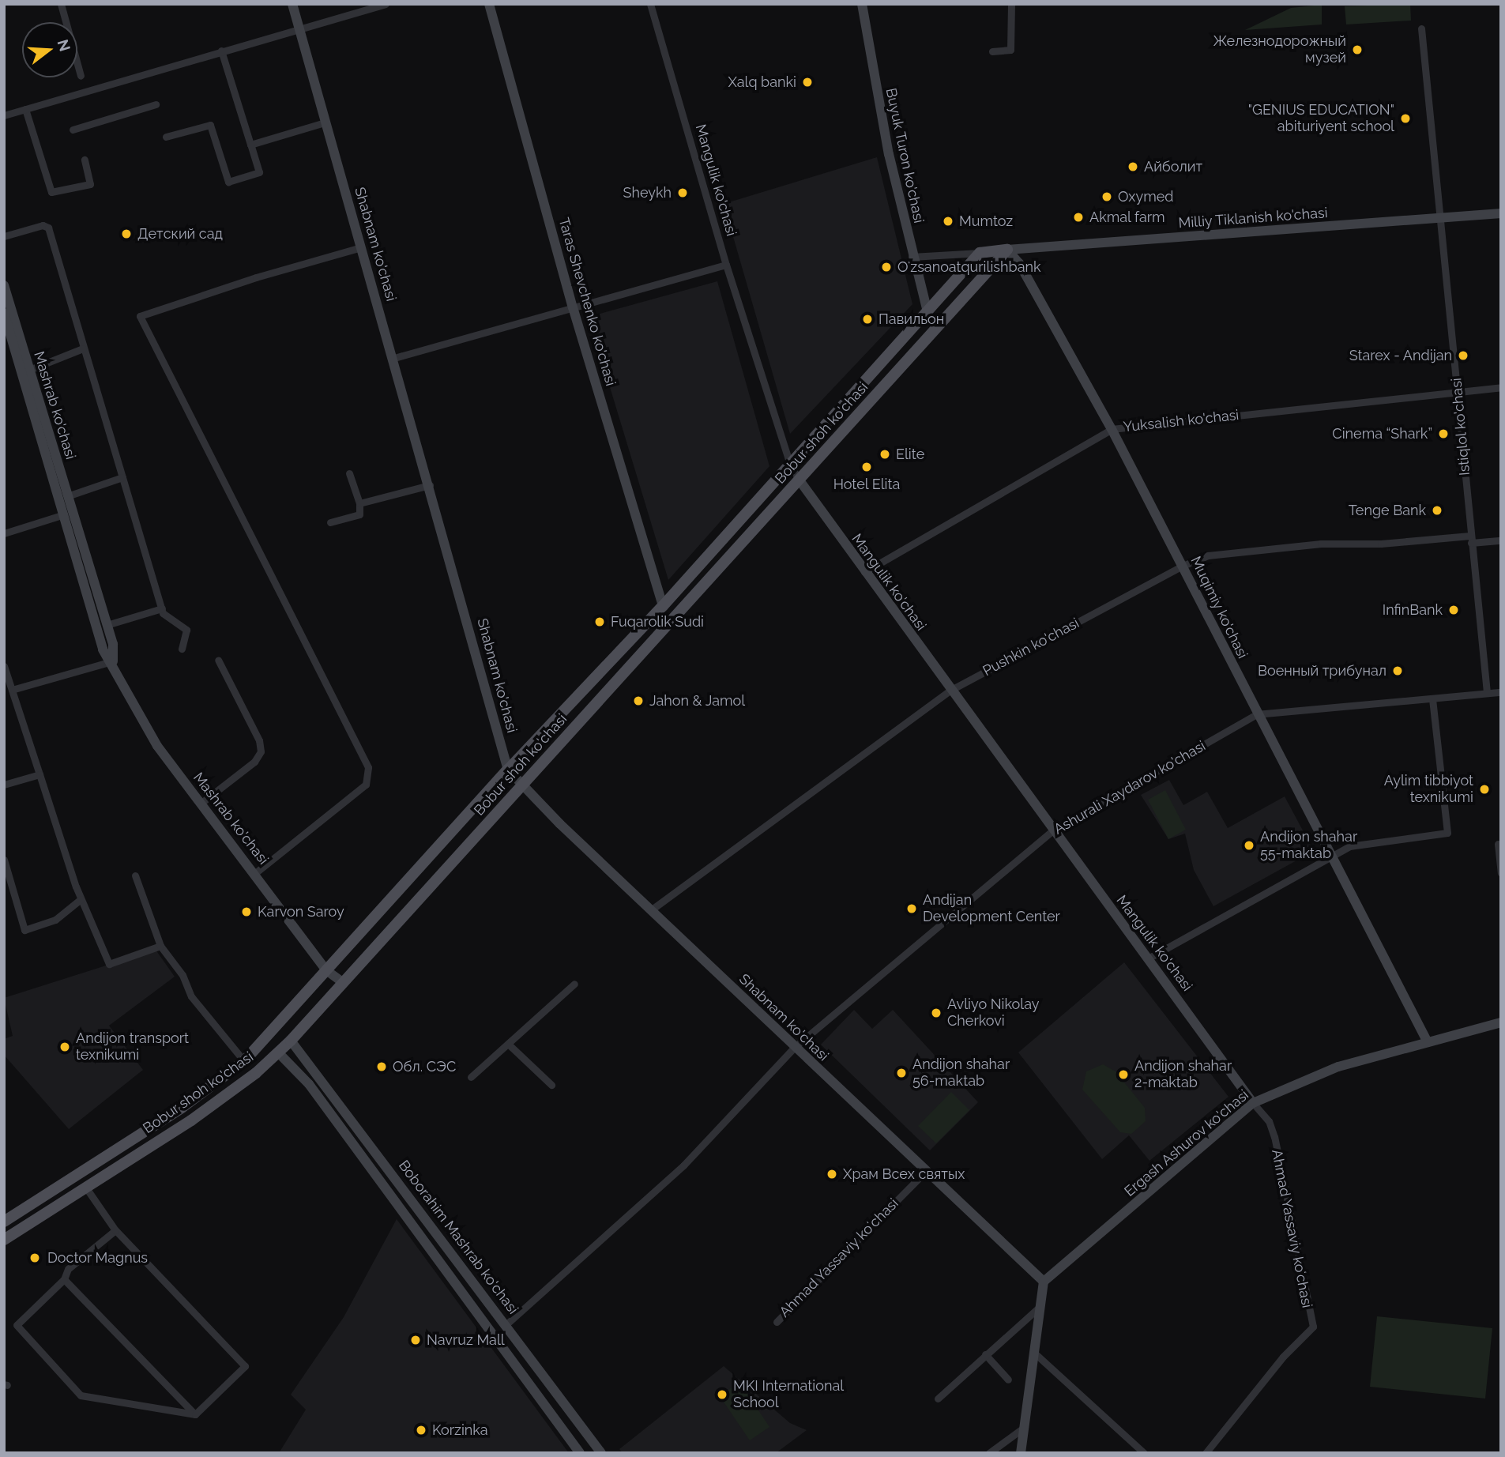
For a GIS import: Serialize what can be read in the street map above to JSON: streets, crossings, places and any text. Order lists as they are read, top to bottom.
{
  "streets": {
    "main road": ["Bobur shoh ko'chasi"],
    "street": [
      "Buyuk Turon ko'chasi",
      "Mangulik ko'chasi",
      "Milliy Tiklanish ko'chasi",
      "Shabnam ko'chasi",
      "Taras Shevchenko ko'chasi",
      "Mashrab ko'chasi",
      "Yuksalish ko'chasi",
      "Istiqlol ko'chasi",
      "Muqimiy ko'chasi",
      "Pushkin ko'chasi",
      "Ashurali Xaydarov ko'chasi",
      "Ergash Ashurov ko'chasi",
      "Ahmad Yassaviy koʻchasi",
      "Boborahim Mashrab ko'chasi"
    ]
  },
  "crossings": [
    ["Buyuk Turon ko'chasi", "Bobur shoh ko'chasi"],
    ["Mangulik ko'chasi", "Yuksalish ko'chasi"],
    ["Mangulik ko'chasi", "Bobur shoh ko'chasi"],
    ["Mangulik ko'chasi", "Pushkin ko'chasi"],
    ["Mangulik ko'chasi", "Ashurali Xaydarov ko'chasi"],
    ["Mangulik ko'chasi", "Ergash Ashurov ko'chasi"],
    ["Mangulik ko'chasi", "Ahmad Yassaviy koʻchasi"],
    ["Milliy Tiklanish ko'chasi", "Istiqlol ko'chasi"],
    ["Milliy Tiklanish ko'chasi", "Bobur shoh ko'chasi"],
    ["Milliy Tiklanish ko'chasi", "Muqimiy ko'chasi"],
    ["Shabnam ko'chasi", "Bobur shoh ko'chasi"],
    ["Shabnam ko'chasi", "Pushkin ko'chasi"],
    ["Shabnam ko'chasi", "Ashurali Xaydarov ko'chasi"],
    ["Shabnam ko'chasi", "Ergash Ashurov ko'chasi"],
    ["Shabnam ko'chasi", "Ahmad Yassaviy koʻchasi"],
    ["Taras Shevchenko ko'chasi", "Bobur shoh ko'chasi"],
    ["Mashrab ko'chasi", "Bobur shoh ko'chasi"],
    ["Yuksalish ko'chasi", "Istiqlol ko'chasi"],
    ["Yuksalish ko'chasi", "Muqimiy ko'chasi"],
    ["Istiqlol ko'chasi", "Pushkin ko'chasi"],
    ["Istiqlol ko'chasi", "Ashurali Xaydarov ko'chasi"],
    ["Bobur shoh ko'chasi", "Muqimiy ko'chasi"],
    ["Bobur shoh ko'chasi", "Boborahim Mashrab ko'chasi"],
    ["Muqimiy ko'chasi", "Pushkin ko'chasi"],
    ["Muqimiy ko'chasi", "Ashurali Xaydarov ko'chasi"],
    ["Muqimiy ko'chasi", "Ergash Ashurov ko'chasi"],
    ["Ashurali Xaydarov ko'chasi", "Boborahim Mashrab ko'chasi"],
    ["Ergash Ashurov ko'chasi", "Ahmad Yassaviy koʻchasi"]
  ],
  "places": [
    "Железнодорожный музей",
    "Xalq banki",
    "\"GENIUS EDUCATION\" abituriyent school",
    "Айболит",
    "Sheykh",
    "Oxymed",
    "Akmal farm",
    "Mumtoz",
    "Детский сад",
    "Oʻzsanoatqurilishbank",
    "Павильон",
    "Starex - Andijan",
    "Cinema “Shark”",
    "Elite",
    "Hotel Elita",
    "Tenge Bank",
    "InfinBank",
    "Fuqarolik Sudi",
    "Военный трибунал",
    "Jahon & Jamol",
    "Aylim tibbiyot texnikumi",
    "Andijon shahar 55-maktab",
    "Andijan Development Center",
    "Karvon Saroy",
    "Avliyo Nikolay Cherkovi",
    "Andijon transport texnikumi",
    "Обл. СЭС",
    "Andijon shahar 56-maktab",
    "Andijon shahar 2-maktab",
    "Храм Всех святых",
    "Doctor Magnus",
    "Navruz Mall",
    "MKI International School",
    "Korzinka"
  ],
  "north": "right"
}
